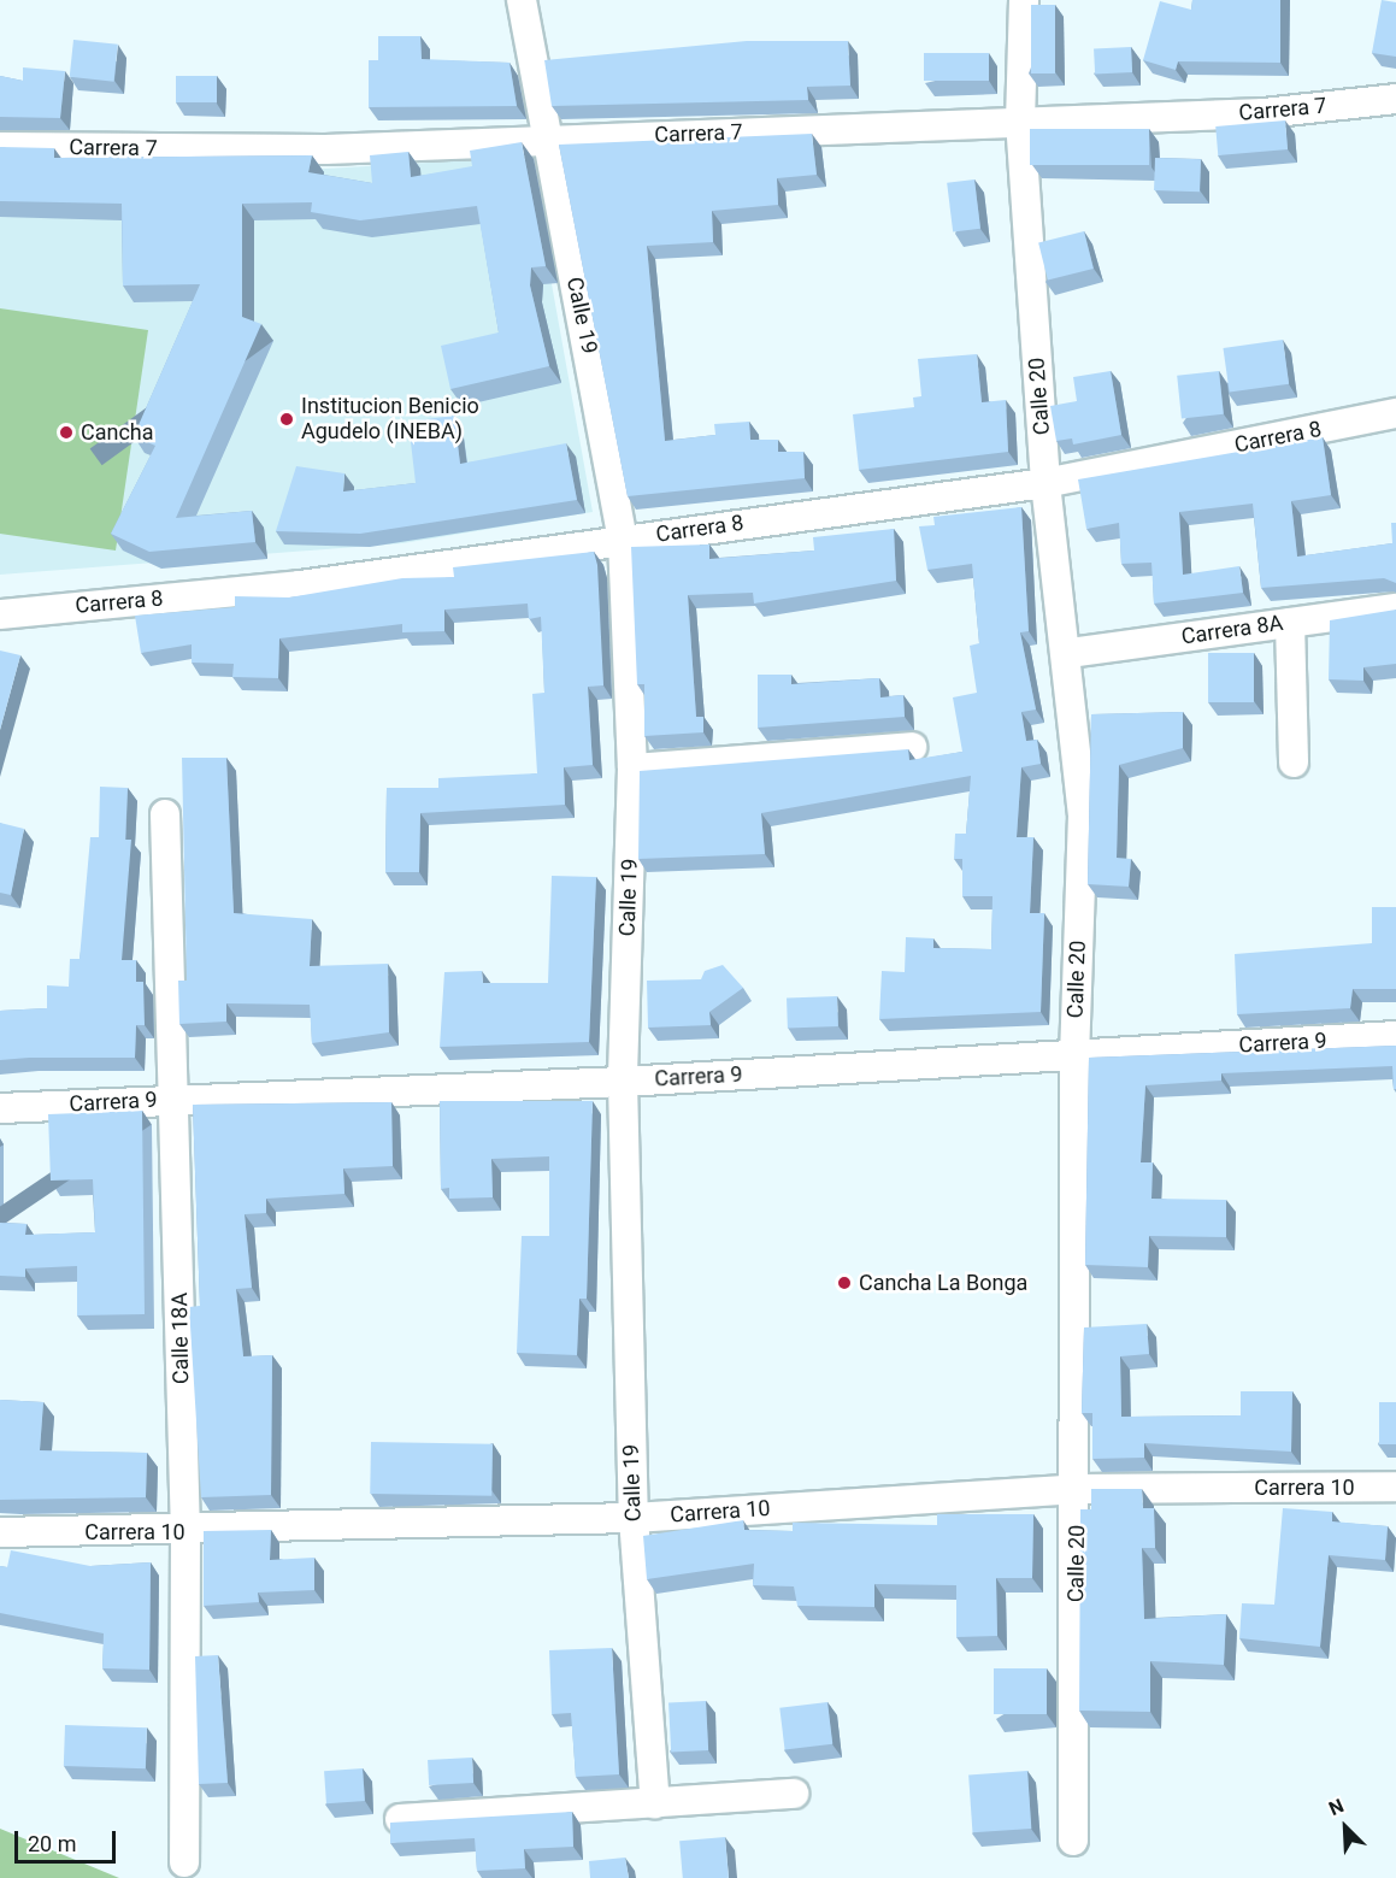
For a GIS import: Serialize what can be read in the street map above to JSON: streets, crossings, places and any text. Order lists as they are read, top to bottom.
{
  "streets": {
    "street": [
      "Carrera 7",
      "Calle 19",
      "Calle 20",
      "Carrera 8",
      "Carrera 8A",
      "Carrera 9",
      "Calle 18A",
      "Carrera 10"
    ]
  },
  "crossings": [
    ["Carrera 7", "Calle 19"],
    ["Carrera 7", "Calle 20"],
    ["Calle 19", "Carrera 8"],
    ["Calle 19", "Carrera 9"],
    ["Calle 19", "Carrera 10"],
    ["Calle 20", "Carrera 8"],
    ["Calle 20", "Carrera 8A"],
    ["Calle 20", "Carrera 9"],
    ["Calle 20", "Carrera 10"],
    ["Carrera 9", "Calle 18A"],
    ["Calle 18A", "Carrera 10"]
  ],
  "places": ["Institucion Benicio Agudelo (INEBA)", "Cancha", "Cancha La Bonga"],
  "scale_bar": "20 m",
  "north": "top left"
}
